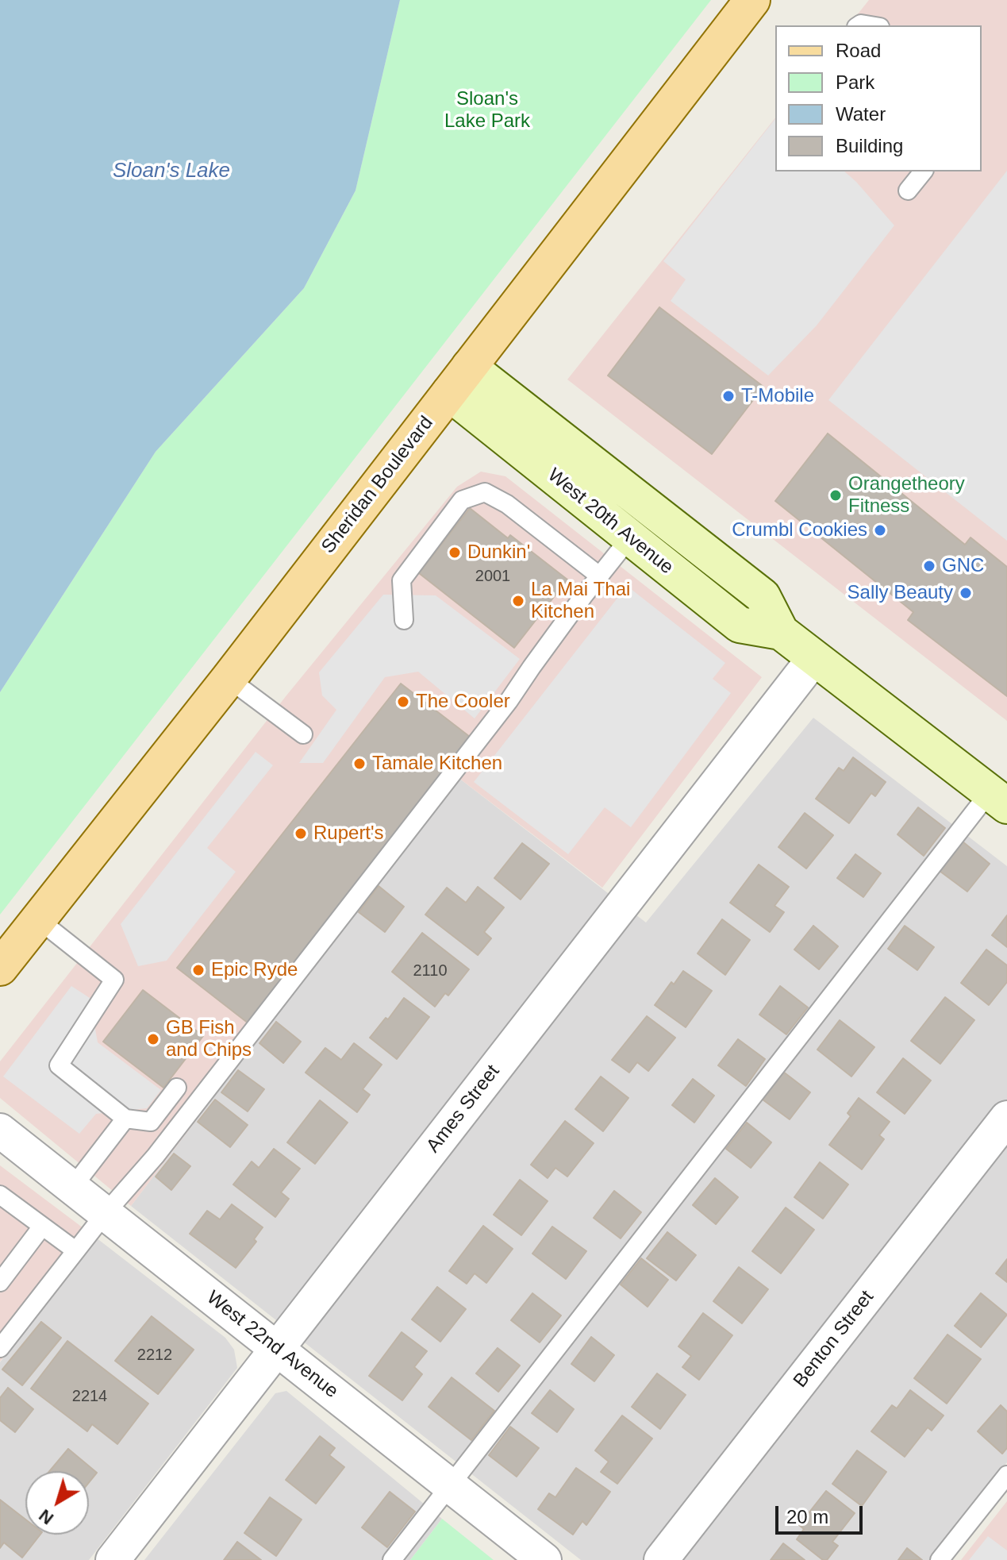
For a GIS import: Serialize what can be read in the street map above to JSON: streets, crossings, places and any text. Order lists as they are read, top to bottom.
{
  "streets": {
    "main road": ["Sheridan Boulevard"],
    "street": [
      "West 20th Avenue",
      "Ames Street",
      "Benton Street",
      "West 22nd Avenue"
    ]
  },
  "crossings": [
    ["Sheridan Boulevard", "West 20th Avenue"],
    ["West 20th Avenue", "Ames Street"],
    ["Ames Street", "West 22nd Avenue"]
  ],
  "water": ["Sloan's Lake"],
  "parks": ["Sloan's Lake Park"],
  "places": [
    "T-Mobile",
    "Orangetheory Fitness",
    "Crumbl Cookies",
    "Dunkin'",
    "GNC",
    "Sally Beauty",
    "La Mai Thai Kitchen",
    "The Cooler",
    "Tamale Kitchen",
    "Rupert's",
    "Epic Ryde",
    "GB Fish and Chips"
  ],
  "house_numbers": [
    "2001",
    "2110",
    "2212",
    "2214"
  ],
  "legend": [
    "Road",
    "Park",
    "Water",
    "Building"
  ],
  "scale_bar": "20 m",
  "north": "bottom left"
}
